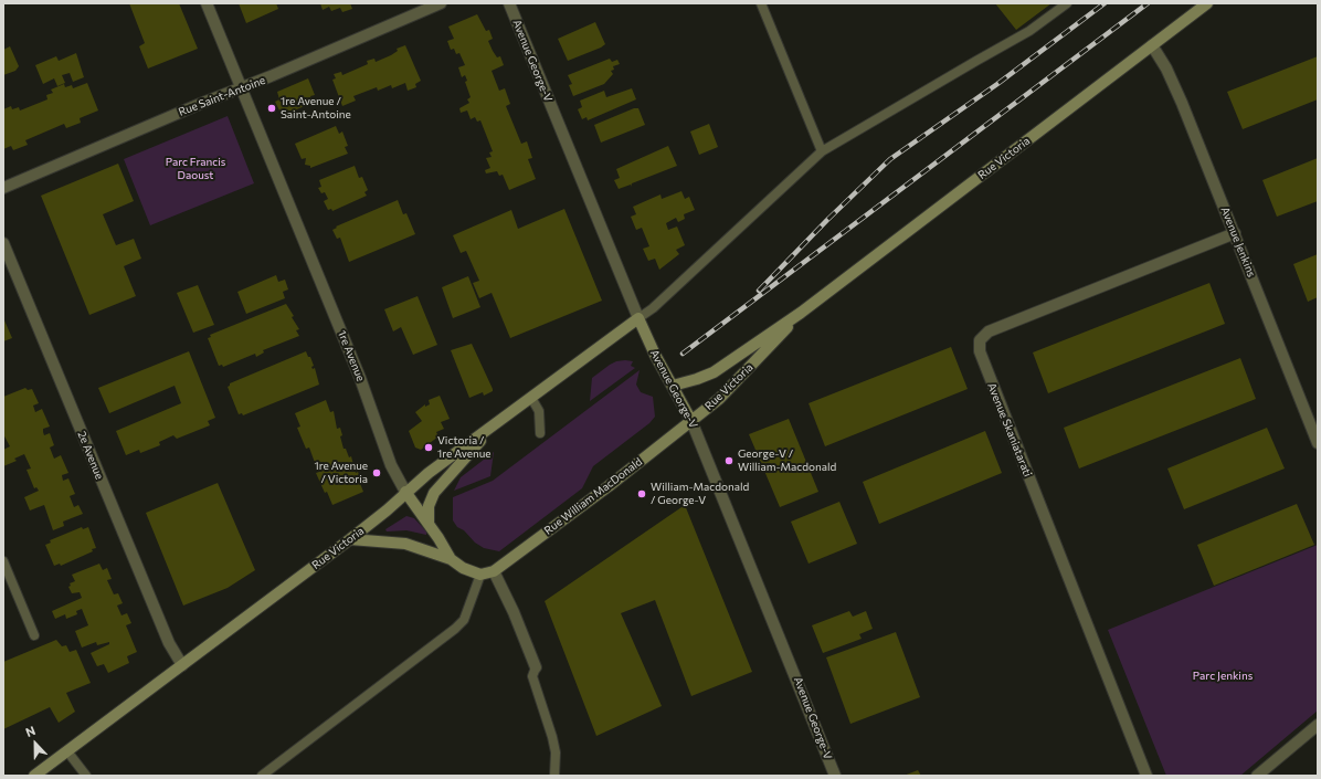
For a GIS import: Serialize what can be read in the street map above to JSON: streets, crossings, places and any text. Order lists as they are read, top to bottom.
{
  "streets": {
    "main road": [
      "Avenue George-V",
      "Rue Victoria",
      "1re Avenue",
      "Rue William MacDonald"
    ],
    "street": [
      "Rue Saint-Antoine",
      "Avenue Jenkins",
      "Avenue Skaniatarati",
      "2e Avenue"
    ]
  },
  "crossings": [
    ["Avenue George-V", "Rue Victoria"],
    ["Avenue George-V", "Rue William MacDonald"],
    ["Rue Saint-Antoine", "1re Avenue"],
    ["Rue Victoria", "Avenue Jenkins"],
    ["Rue Victoria", "1re Avenue"],
    ["Rue Victoria", "2e Avenue"],
    ["Rue Victoria", "Rue William MacDonald"],
    ["Avenue Jenkins", "Avenue Skaniatarati"]
  ],
  "parks": ["Parc Francis Daoust", "Parc Jenkins"],
  "places": [
    "1re Avenue / Saint-Antoine",
    "Victoria / 1re Avenue",
    "George-V / William-Macdonald",
    "1re Avenue / Victoria",
    "William-Macdonald / George-V"
  ],
  "north": "top"
}
